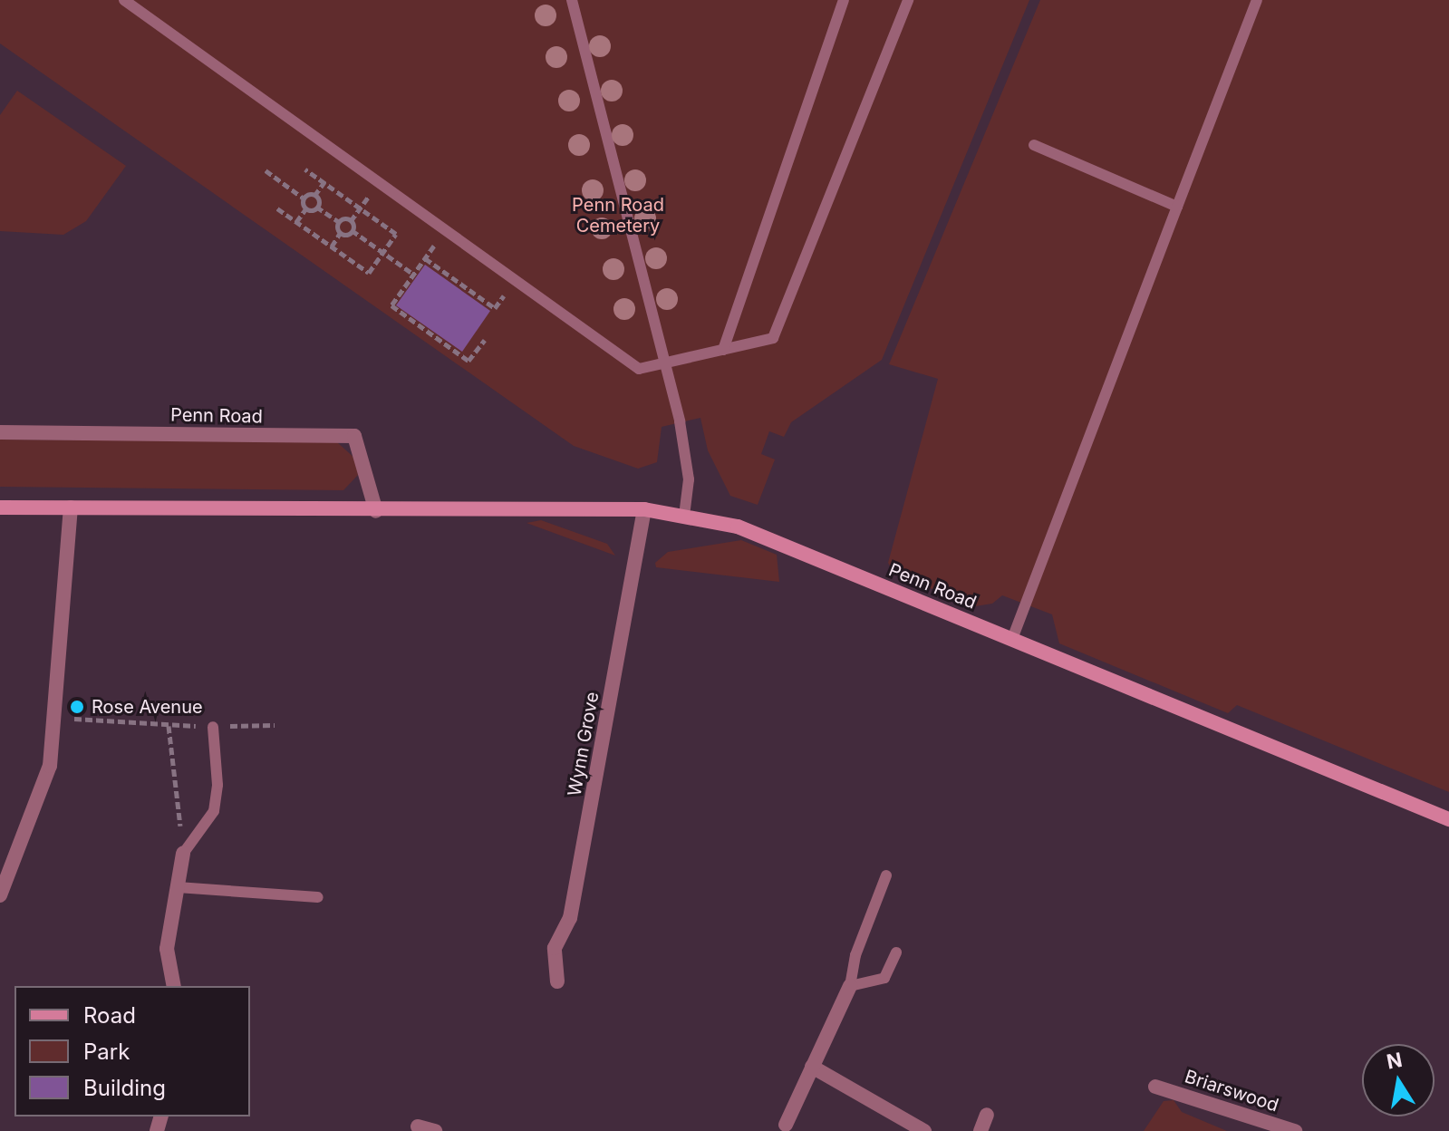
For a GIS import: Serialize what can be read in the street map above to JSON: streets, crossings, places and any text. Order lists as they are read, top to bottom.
{
  "streets": {
    "main road": ["Penn Road"],
    "street": ["Wynn Grove", "Briarswood"]
  },
  "crossings": [
    ["Penn Road", "Wynn Grove"]
  ],
  "parks": ["Penn Road Cemetery"],
  "places": ["Rose Avenue"],
  "legend": ["Road", "Park", "Building"],
  "north": "top"
}
